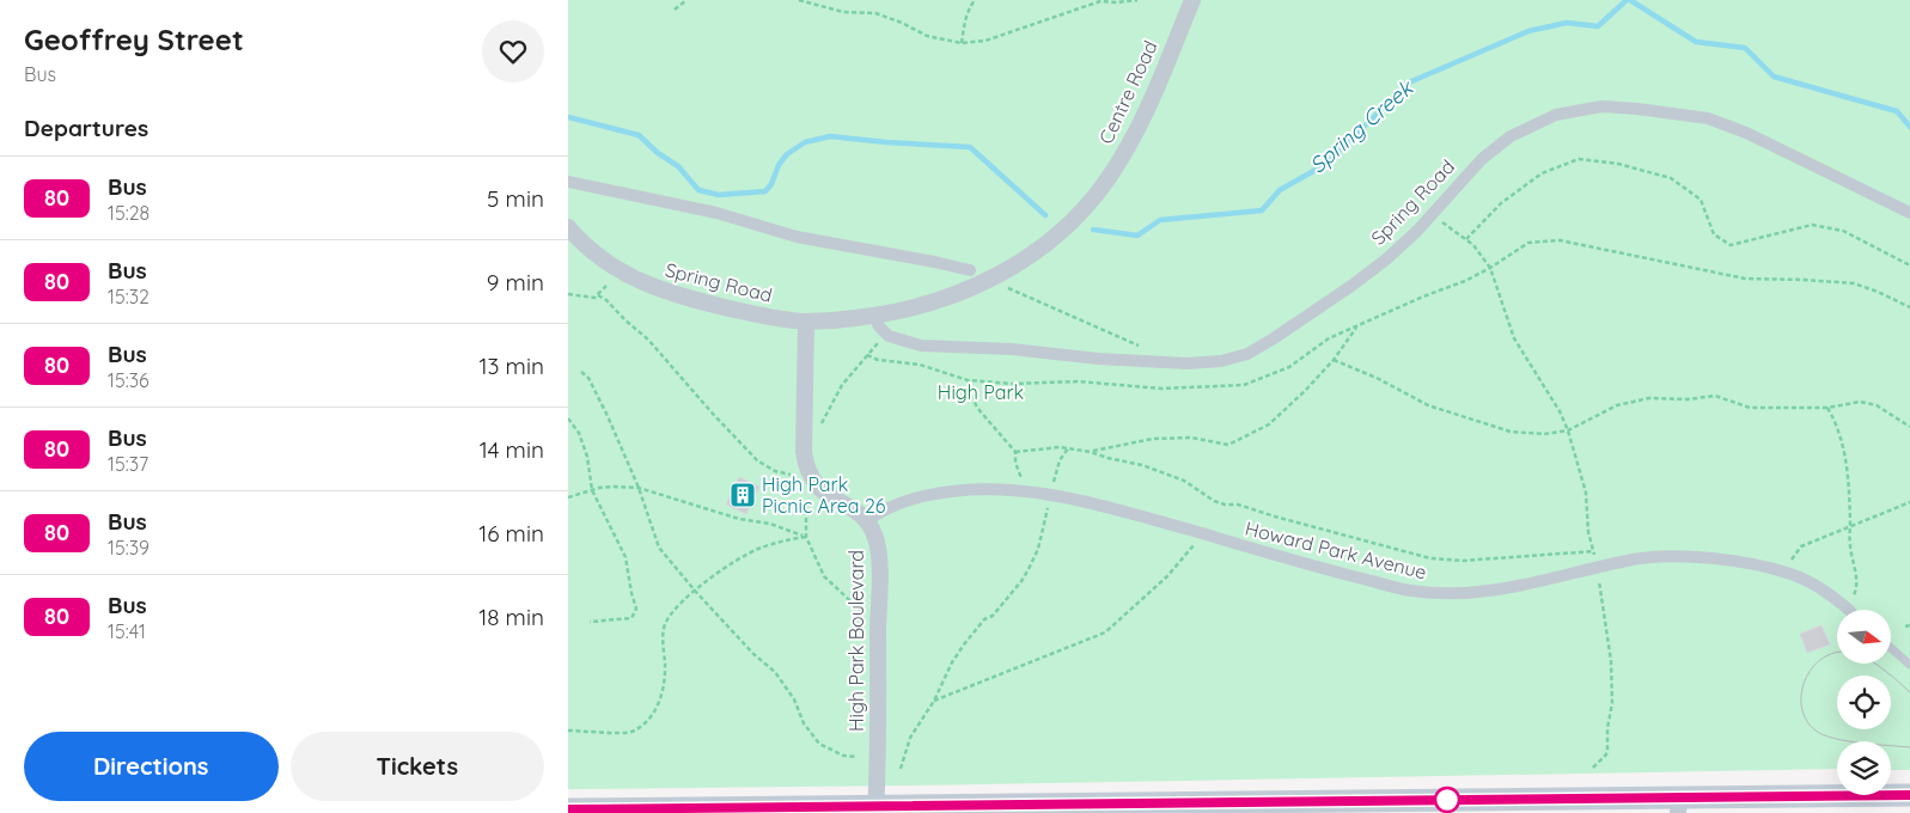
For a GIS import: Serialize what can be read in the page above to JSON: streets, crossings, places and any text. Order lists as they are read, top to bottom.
{
  "streets": {
    "street": [
      "Centre Road",
      "Spring Road",
      "Howard Park Avenue",
      "High Park Boulevard"
    ]
  },
  "crossings": [
    ["Centre Road", "Spring Road"],
    ["Centre Road", "High Park Boulevard"],
    ["Spring Road", "High Park Boulevard"],
    ["Howard Park Avenue", "High Park Boulevard"]
  ],
  "water": ["Spring Creek"],
  "parks": ["High Park"],
  "places": {
    "building": ["High Park Picnic Area 26"]
  },
  "lines": ["bus line 80"],
  "north": "right",
  "page": {
    "heading": [
      ["Geoffrey Street", "Bus"],
      "Departures"
    ],
    "list": [
      {
        "mark": "80",
        "name": "Bus",
        "note": "15:28",
        "value": "5 min"
      },
      {
        "mark": "80",
        "name": "Bus",
        "note": "15:32",
        "value": "9 min"
      },
      {
        "mark": "80",
        "name": "Bus",
        "note": "15:36",
        "value": "13 min"
      },
      {
        "mark": "80",
        "name": "Bus",
        "note": "15:37",
        "value": "14 min"
      },
      {
        "mark": "80",
        "name": "Bus",
        "note": "15:39",
        "value": "16 min"
      },
      {
        "mark": "80",
        "name": "Bus",
        "note": "15:41",
        "value": "18 min"
      }
    ],
    "buttons": ["Directions", "Tickets"]
  }
}
